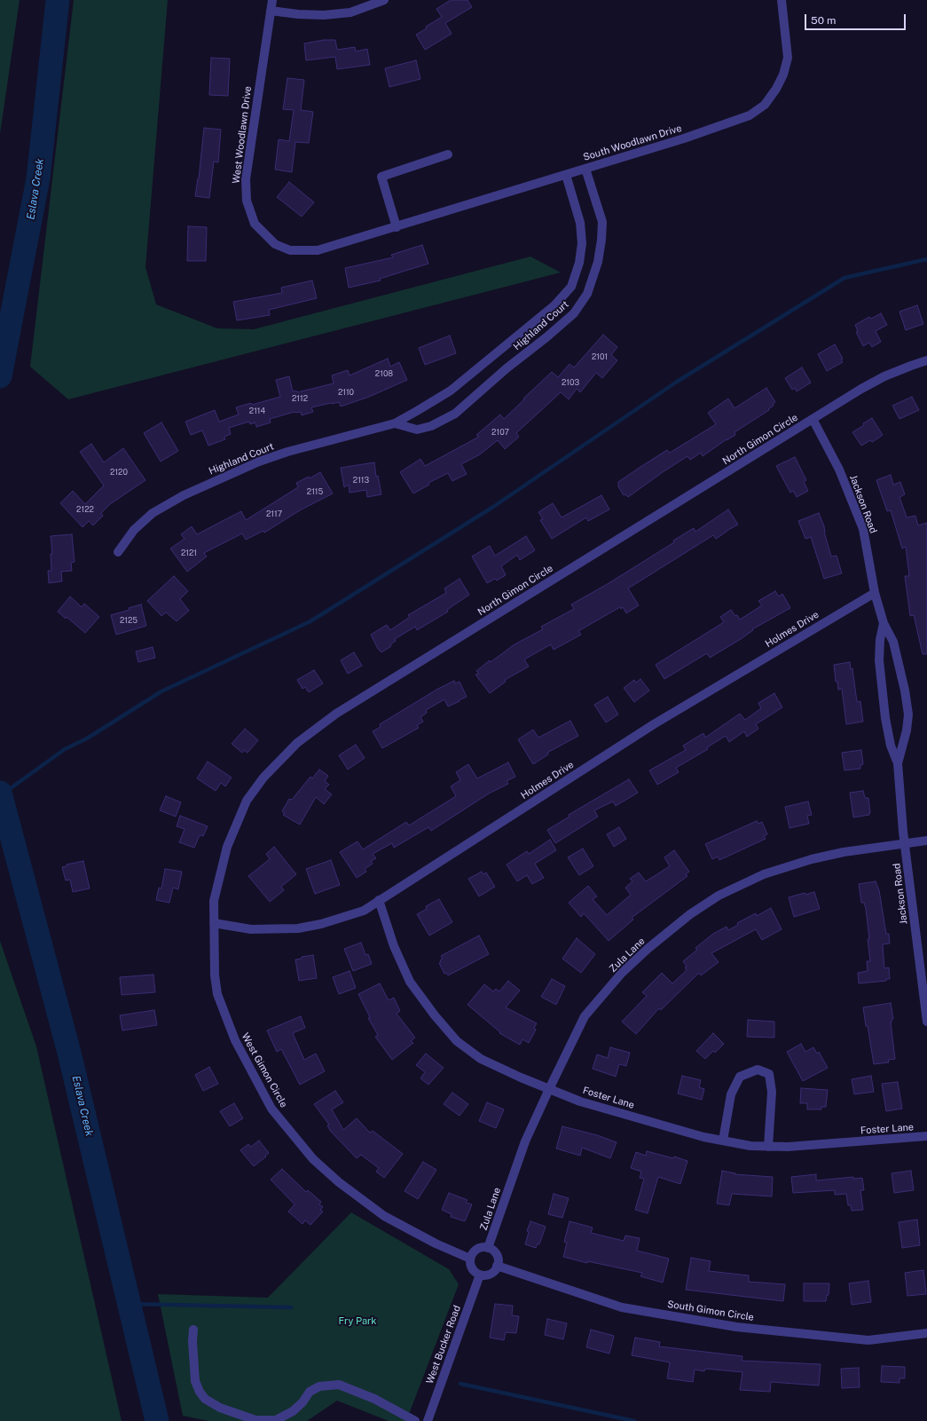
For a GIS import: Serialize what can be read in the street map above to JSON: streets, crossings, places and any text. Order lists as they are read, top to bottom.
{
  "streets": {
    "street": [
      "West Woodlawn Drive",
      "South Woodlawn Drive",
      "Highland Court",
      "North Gimon Circle",
      "Jackson Road",
      "Holmes Drive",
      "Zula Lane",
      "West Gimon Circle",
      "Foster Lane",
      "South Gimon Circle",
      "West Bucker Road"
    ]
  },
  "crossings": [
    ["West Woodlawn Drive", "South Woodlawn Drive"],
    ["South Woodlawn Drive", "Highland Court"],
    ["North Gimon Circle", "Jackson Road"],
    ["North Gimon Circle", "Holmes Drive"],
    ["North Gimon Circle", "West Gimon Circle"],
    ["Jackson Road", "Holmes Drive"],
    ["Jackson Road", "Zula Lane"],
    ["Holmes Drive", "West Gimon Circle"],
    ["Holmes Drive", "Foster Lane"],
    ["Zula Lane", "West Gimon Circle"],
    ["Zula Lane", "Foster Lane"],
    ["Zula Lane", "South Gimon Circle"],
    ["Zula Lane", "West Bucker Road"],
    ["West Gimon Circle", "South Gimon Circle"],
    ["West Gimon Circle", "West Bucker Road"],
    ["South Gimon Circle", "West Bucker Road"]
  ],
  "water": ["Eslava Creek"],
  "parks": ["Fry Park"],
  "house_numbers": [
    "2101",
    "2108",
    "2103",
    "2110",
    "2112",
    "2114",
    "2107",
    "2120",
    "2113",
    "2115",
    "2122",
    "2117",
    "2121",
    "2125"
  ],
  "scale_bar": "50 m"
}
